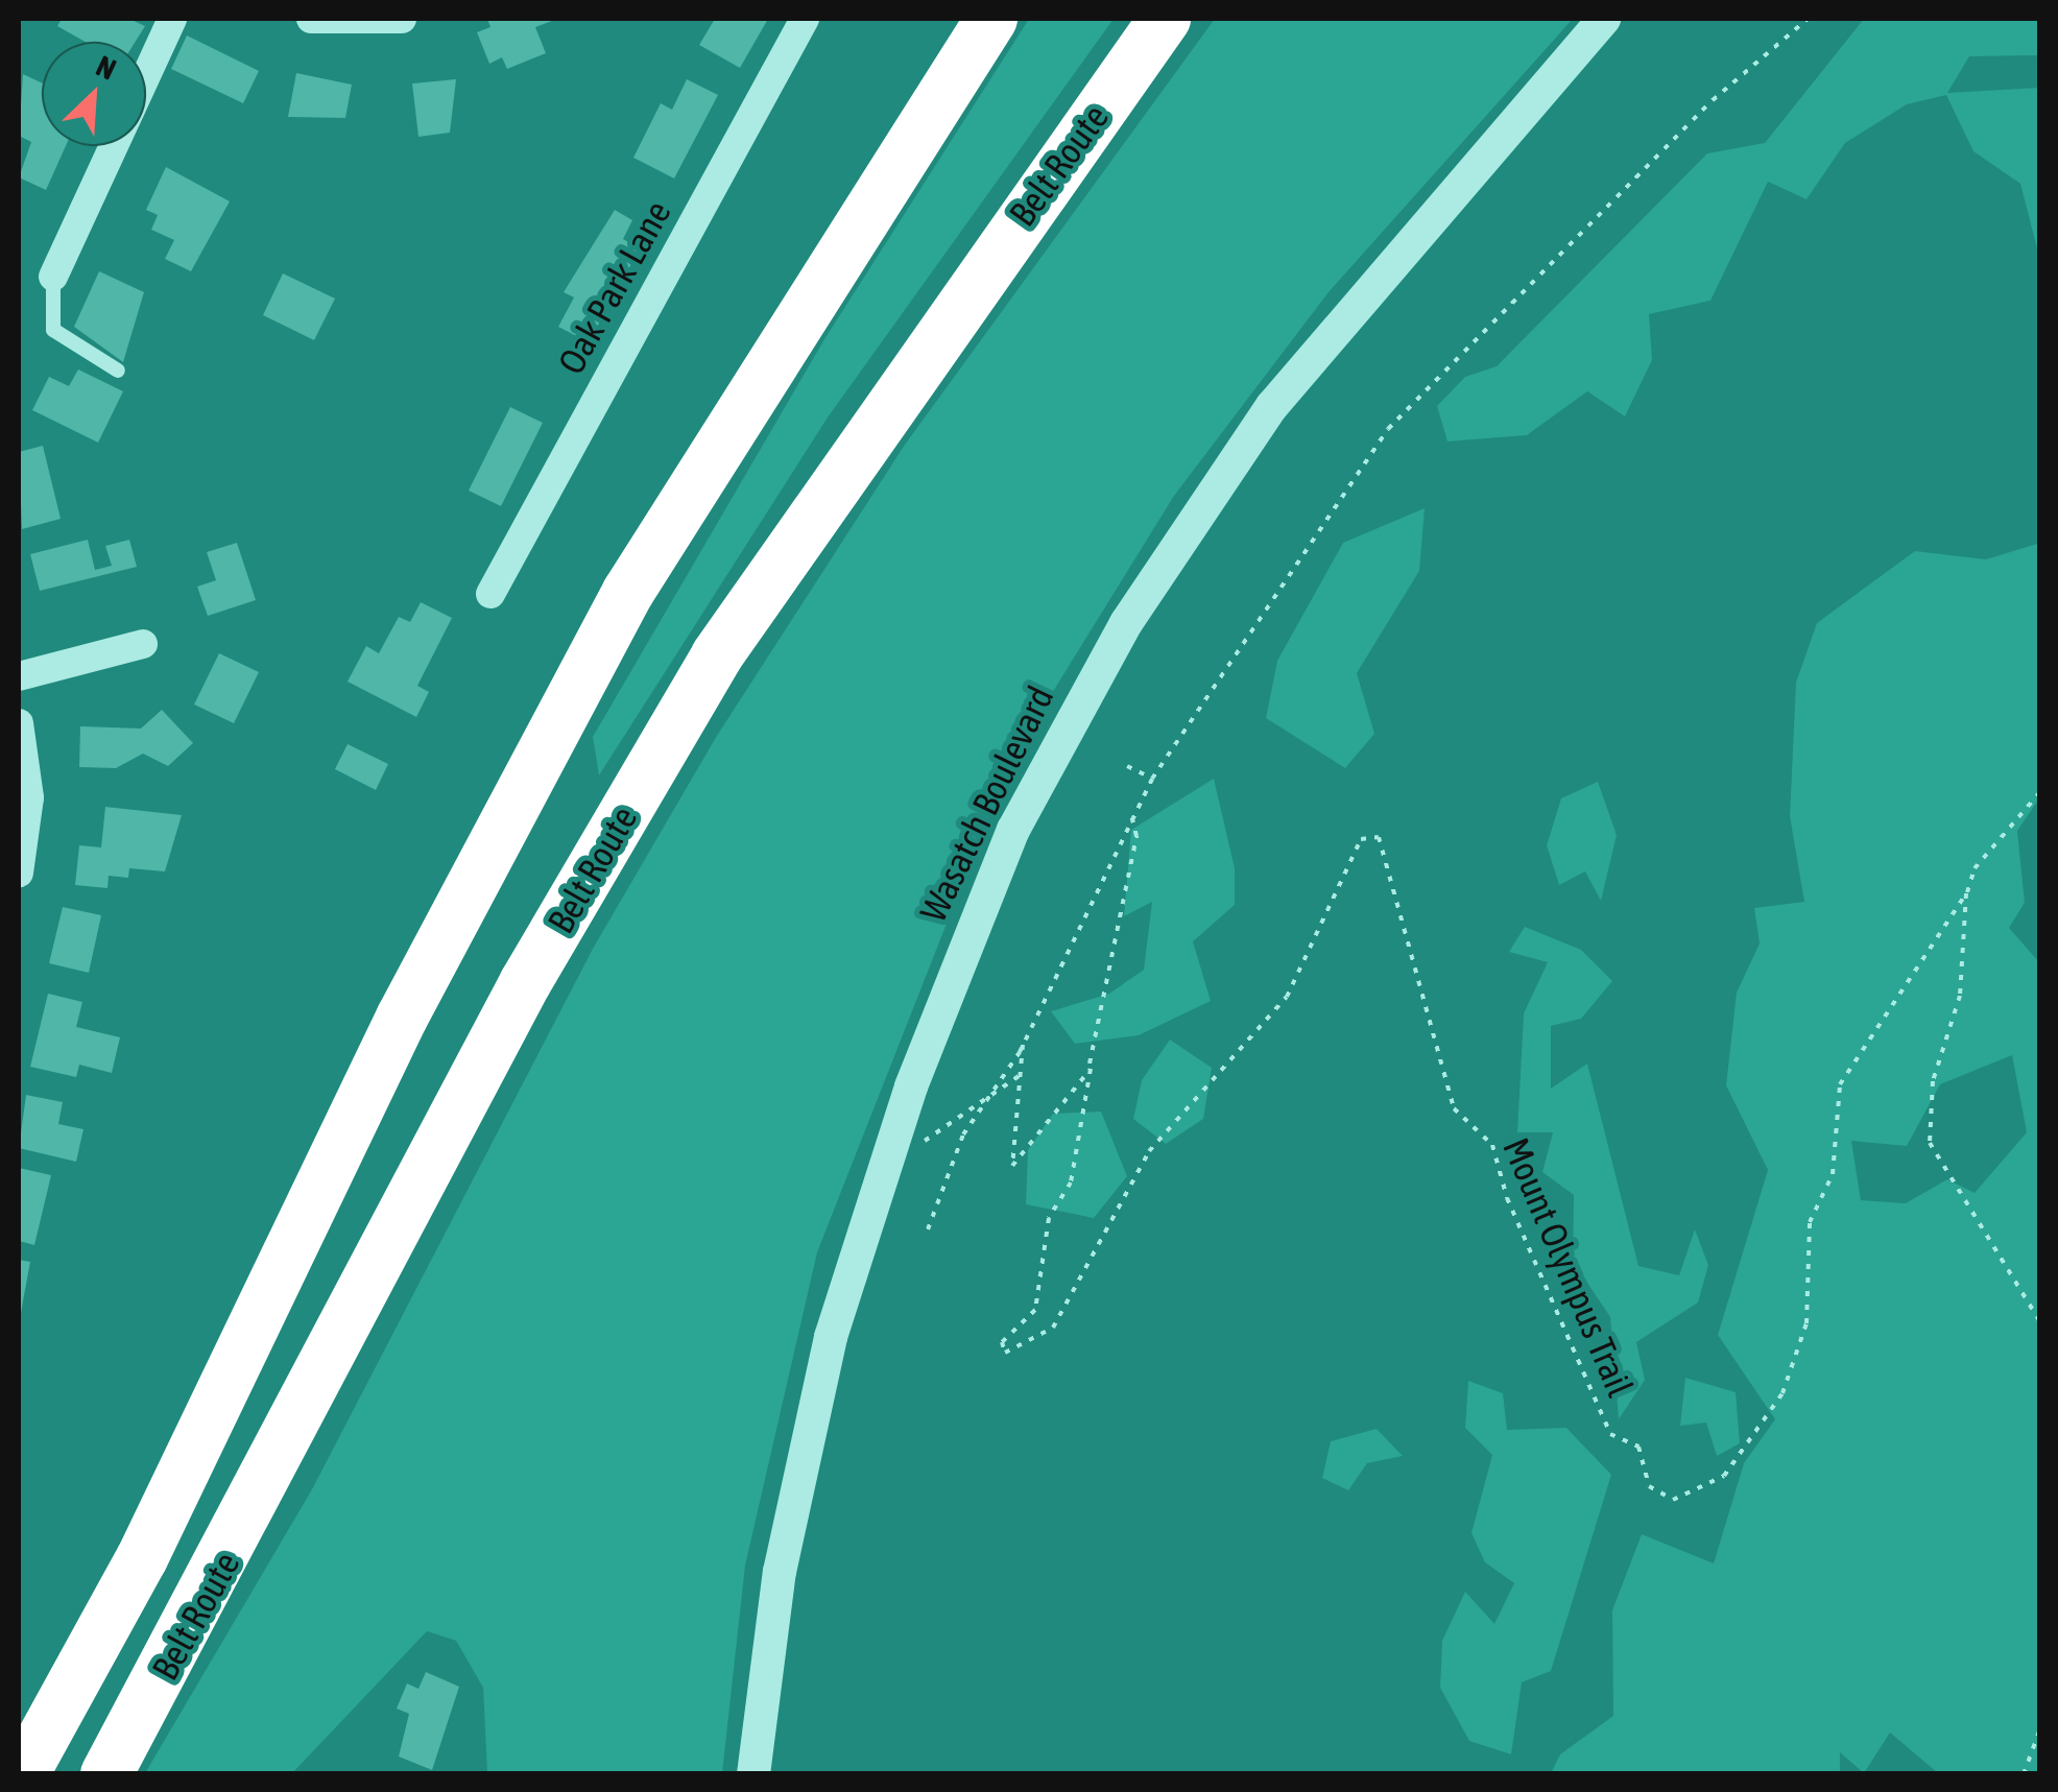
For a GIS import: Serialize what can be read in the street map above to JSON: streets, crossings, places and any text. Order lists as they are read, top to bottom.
{
  "streets": {
    "highway": ["Belt Route"],
    "street": ["Oak Park Lane", "Wasatch Boulevard"],
    "path": ["Mount Olympus Trail"]
  },
  "north": "top right"
}
